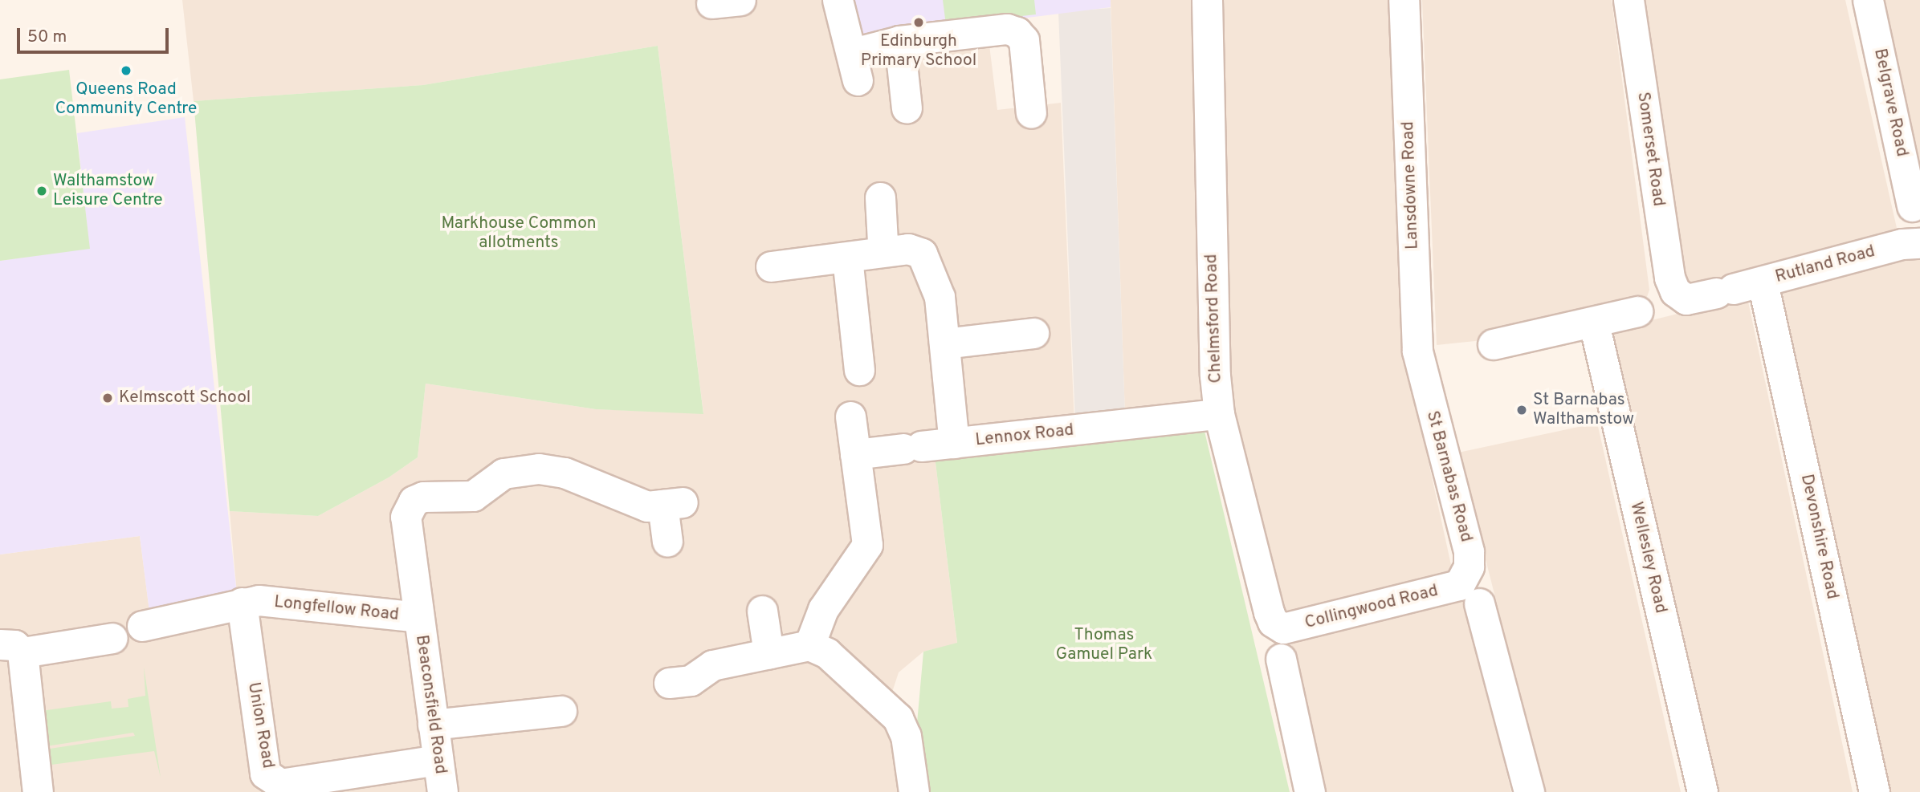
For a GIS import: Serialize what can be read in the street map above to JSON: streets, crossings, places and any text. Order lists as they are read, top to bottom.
{
  "streets": {
    "street": [
      "Belgrave Road",
      "Somerset Road",
      "Lansdowne Road",
      "Rutland Road",
      "Chelmsford Road",
      "Lennox Road",
      "St Barnabas Road",
      "Devonshire Road",
      "Wellesley Road",
      "Collingwood Road",
      "Longfellow Road",
      "Beaconsfield Road",
      "Union Road"
    ]
  },
  "crossings": [
    ["Somerset Road", "Rutland Road"],
    ["Lansdowne Road", "St Barnabas Road"],
    ["Rutland Road", "Devonshire Road"],
    ["Chelmsford Road", "Lennox Road"],
    ["Chelmsford Road", "Collingwood Road"],
    ["St Barnabas Road", "Collingwood Road"],
    ["Longfellow Road", "Beaconsfield Road"],
    ["Longfellow Road", "Union Road"],
    ["Beaconsfield Road", "Union Road"]
  ],
  "parks": ["Markhouse Common allotments", "Thomas Gamuel Park"],
  "places": [
    "Edinburgh Primary School",
    "Queens Road Community Centre",
    "Walthamstow Leisure Centre",
    "Kelmscott School",
    "St Barnabas Walthamstow"
  ],
  "scale_bar": "50 m"
}
